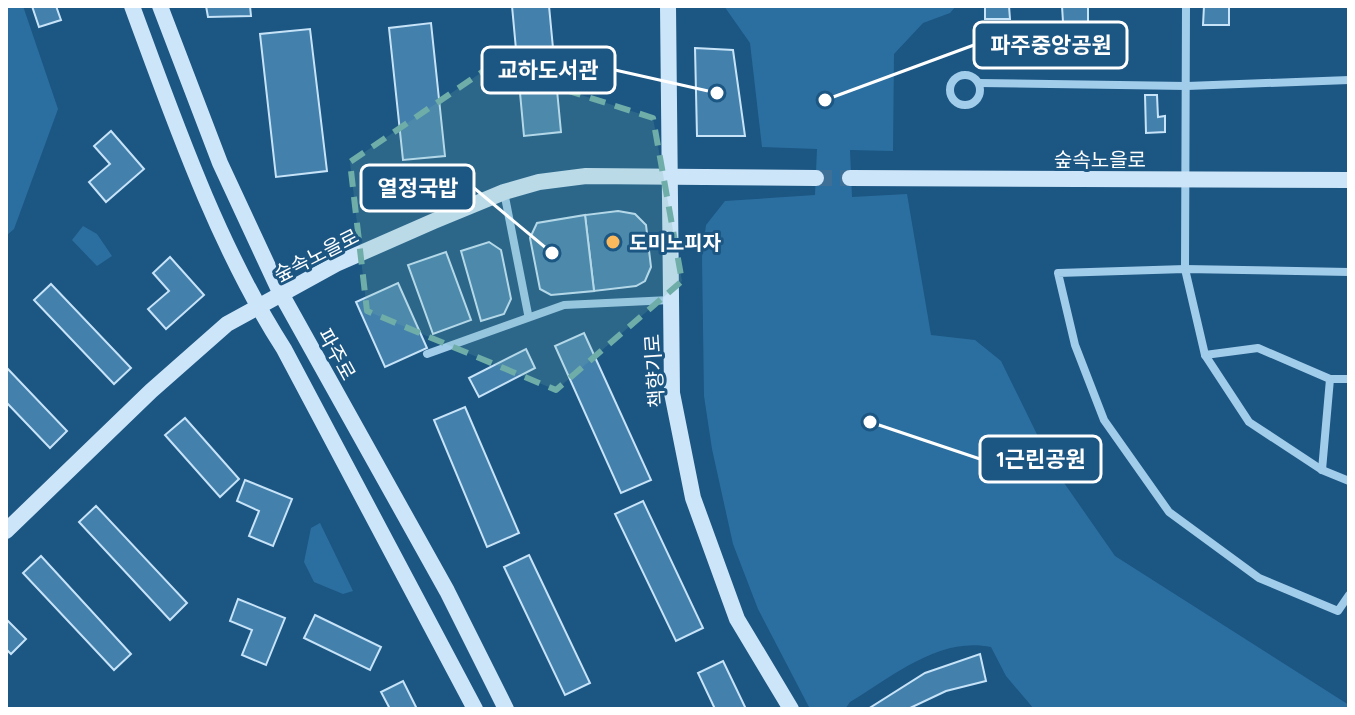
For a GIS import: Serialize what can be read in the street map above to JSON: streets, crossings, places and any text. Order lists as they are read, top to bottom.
{
  "streets": {
    "street": ["숲속노을로", "파주로", "책향기로"]
  },
  "crossings": [
    ["숲속노을로", "파주로"],
    ["숲속노을로", "책향기로"]
  ],
  "places": [
    "교하도서관",
    "파주중앙공원",
    "도미노피자",
    "열정국밥",
    "1근린공원"
  ]
}
